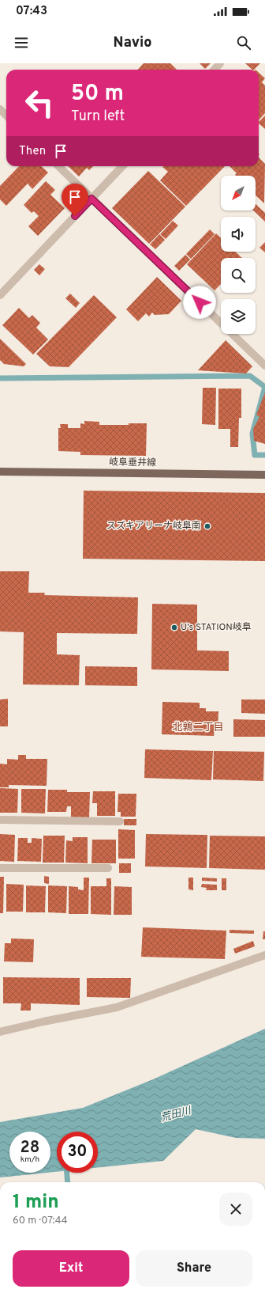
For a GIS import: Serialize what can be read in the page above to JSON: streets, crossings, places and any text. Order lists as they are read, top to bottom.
{
  "streets": {
    "main road": ["岐阜垂井線"]
  },
  "districts": ["北鶉二丁目"],
  "water": ["荒田川"],
  "places": ["スズキアリーナ岐阜南", "U’s STATION岐阜"],
  "north": "bottom left",
  "page": {
    "status": "07:43",
    "header": "Navio",
    "turn": ["50 m", "Turn left"],
    "then": "Then",
    "speed": "28 km/h",
    "limit": "30",
    "heading": ["1 min", "60 m · 07:44"],
    "buttons": ["Exit", "Share"]
  }
}
